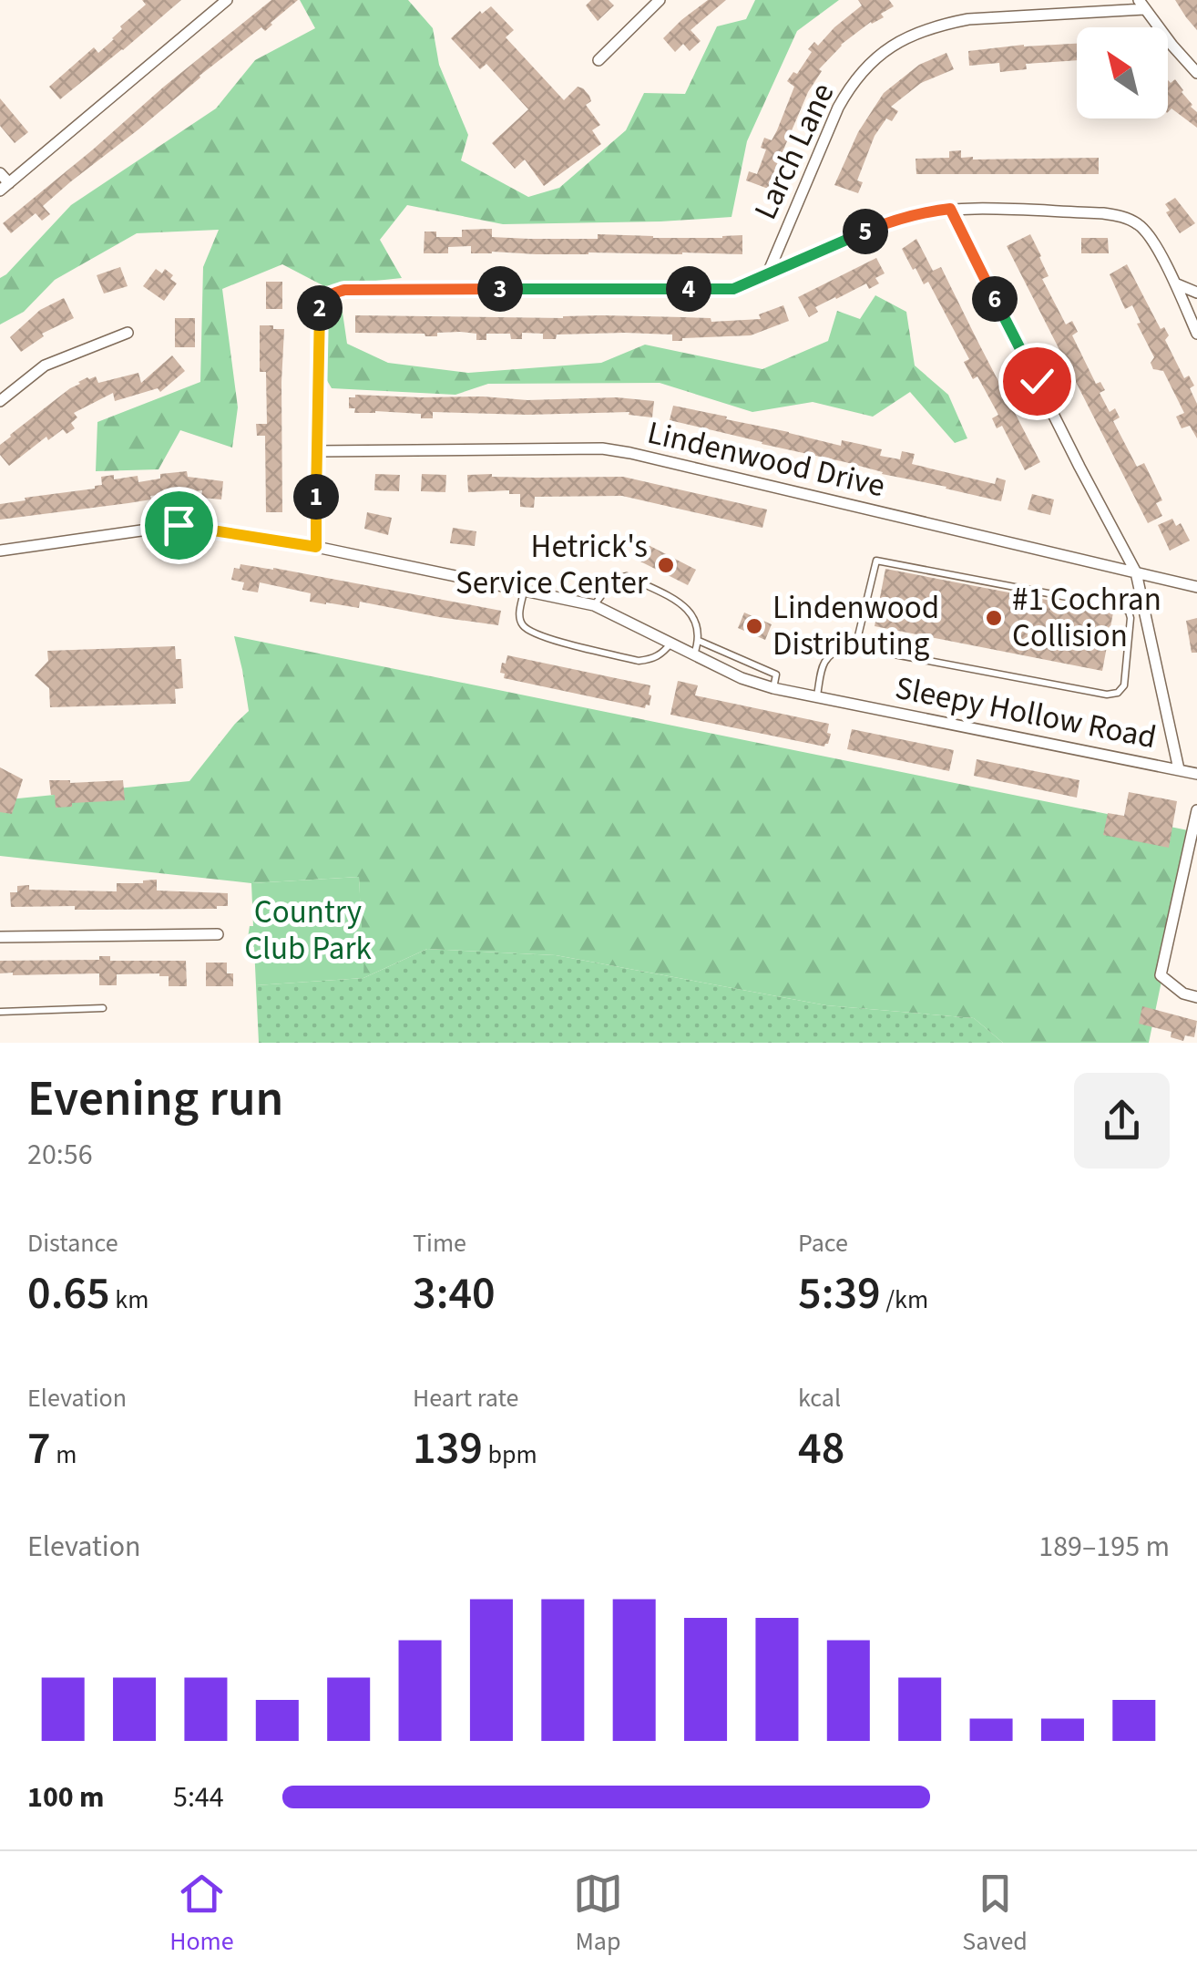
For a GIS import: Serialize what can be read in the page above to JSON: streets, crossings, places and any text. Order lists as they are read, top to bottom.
{
  "streets": {
    "street": ["Larch Lane", "Lindenwood Drive", "Sleepy Hollow Road"]
  },
  "parks": ["Country Club Park"],
  "places": ["Hetrick's Service Center", "#1 Cochran Collision", "Lindenwood Distributing"],
  "north": "top left",
  "page": {
    "pins": [
      "5",
      "3",
      "4",
      "6",
      "2",
      "1"
    ],
    "heading": ["Evening run", "20:56"],
    "stats": [
      ["Distance", "0.65 km"],
      ["Time", "3:40"],
      ["Pace", "5:39 /km"],
      ["Elevation", "7 m"],
      ["Heart rate", "139 bpm"],
      ["kcal", "48"]
    ],
    "chart": ["Elevation", "189–195 m"],
    "list": [
      {
        "name": "100 m",
        "note": "5:44"
      }
    ],
    "tabs": ["Home", "Map", "Saved"]
  }
}
